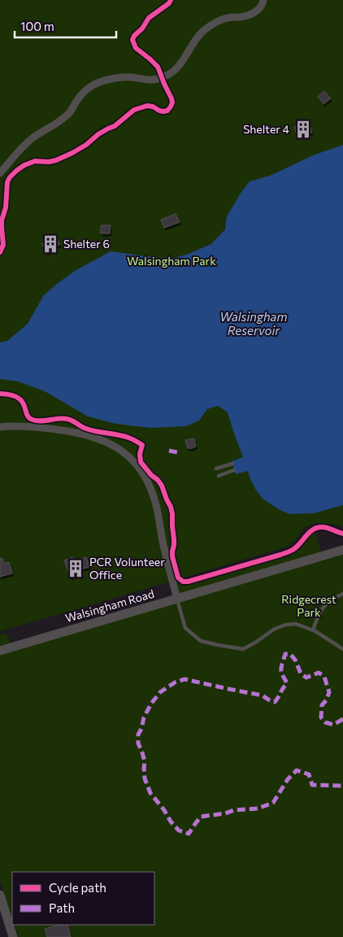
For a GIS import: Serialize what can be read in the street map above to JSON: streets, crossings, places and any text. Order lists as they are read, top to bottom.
{
  "streets": {
    "street": ["Walsingham Road"]
  },
  "water": ["Walsingham Reservoir"],
  "parks": ["Walsingham Park", "Ridgecrest Park"],
  "places": {
    "building": ["Shelter 4", "Shelter 6", "PCR Volunteer Office"]
  },
  "legend": ["Cycle path", "Path"],
  "scale_bar": "100 m"
}
